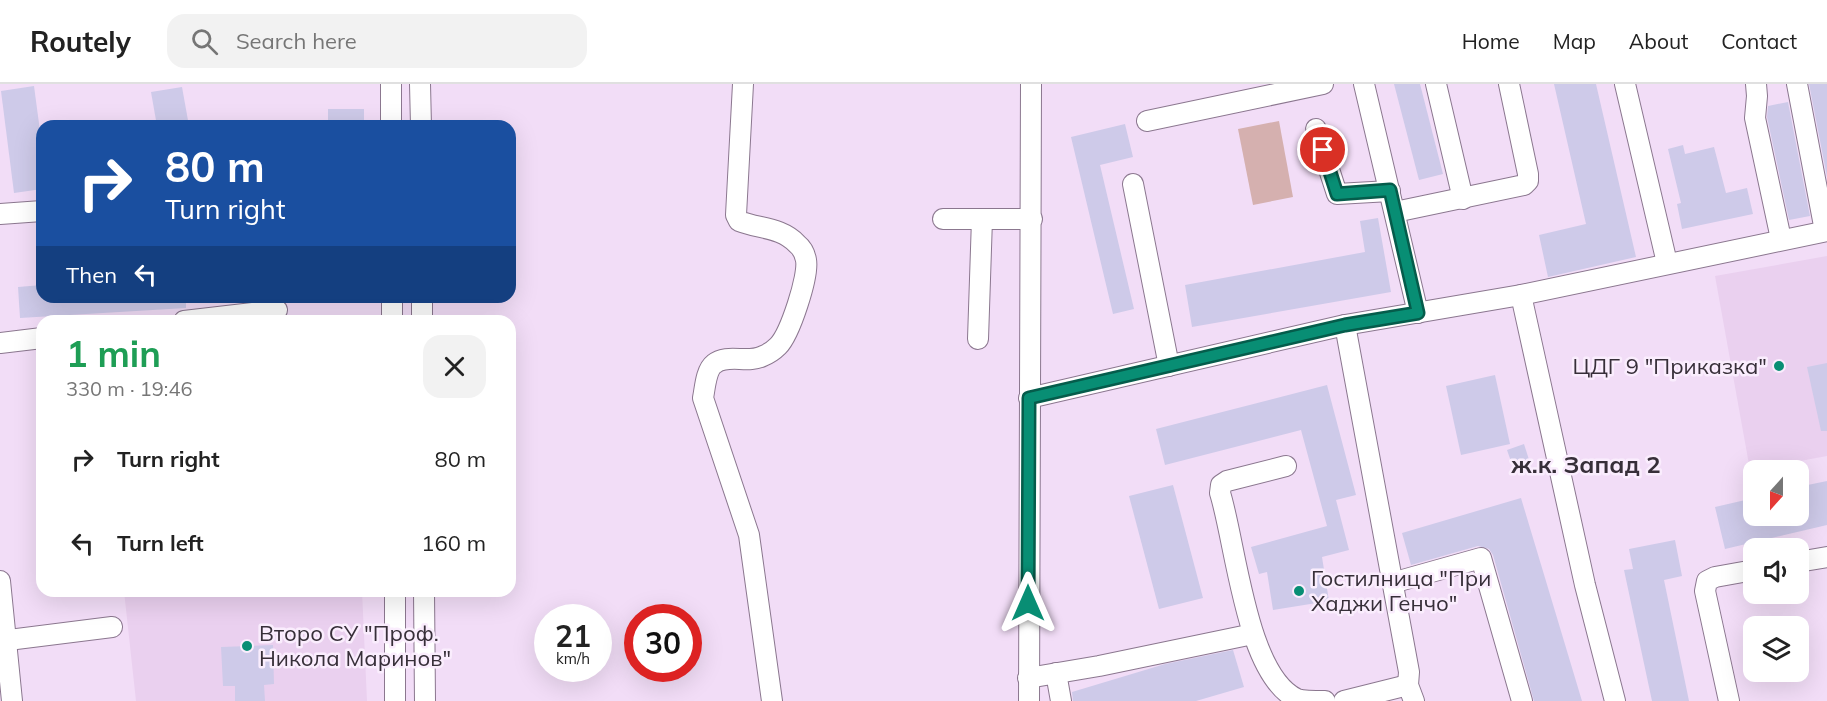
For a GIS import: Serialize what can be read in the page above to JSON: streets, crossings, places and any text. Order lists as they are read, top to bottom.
{
  "districts": ["ж.к. Запад 2"],
  "places": ["ЦДГ 9 \"Приказка\"", "Гостилница \"При Хаджи Генчо\"", "Второ СУ \"Проф. Никола Маринов\""],
  "north": "bottom",
  "page": {
    "header": "Routely",
    "search": "Search here",
    "nav": [
      "Home",
      "Map",
      "About",
      "Contact"
    ],
    "turn": ["80 m", "Turn right"],
    "then": "Then",
    "heading": ["1 min", "330 m · 19:46"],
    "list": [
      {
        "name": "Turn right",
        "value": "80 m"
      },
      {
        "name": "Turn left",
        "value": "160 m"
      }
    ],
    "speed": "21 km/h",
    "limit": "30"
  }
}
